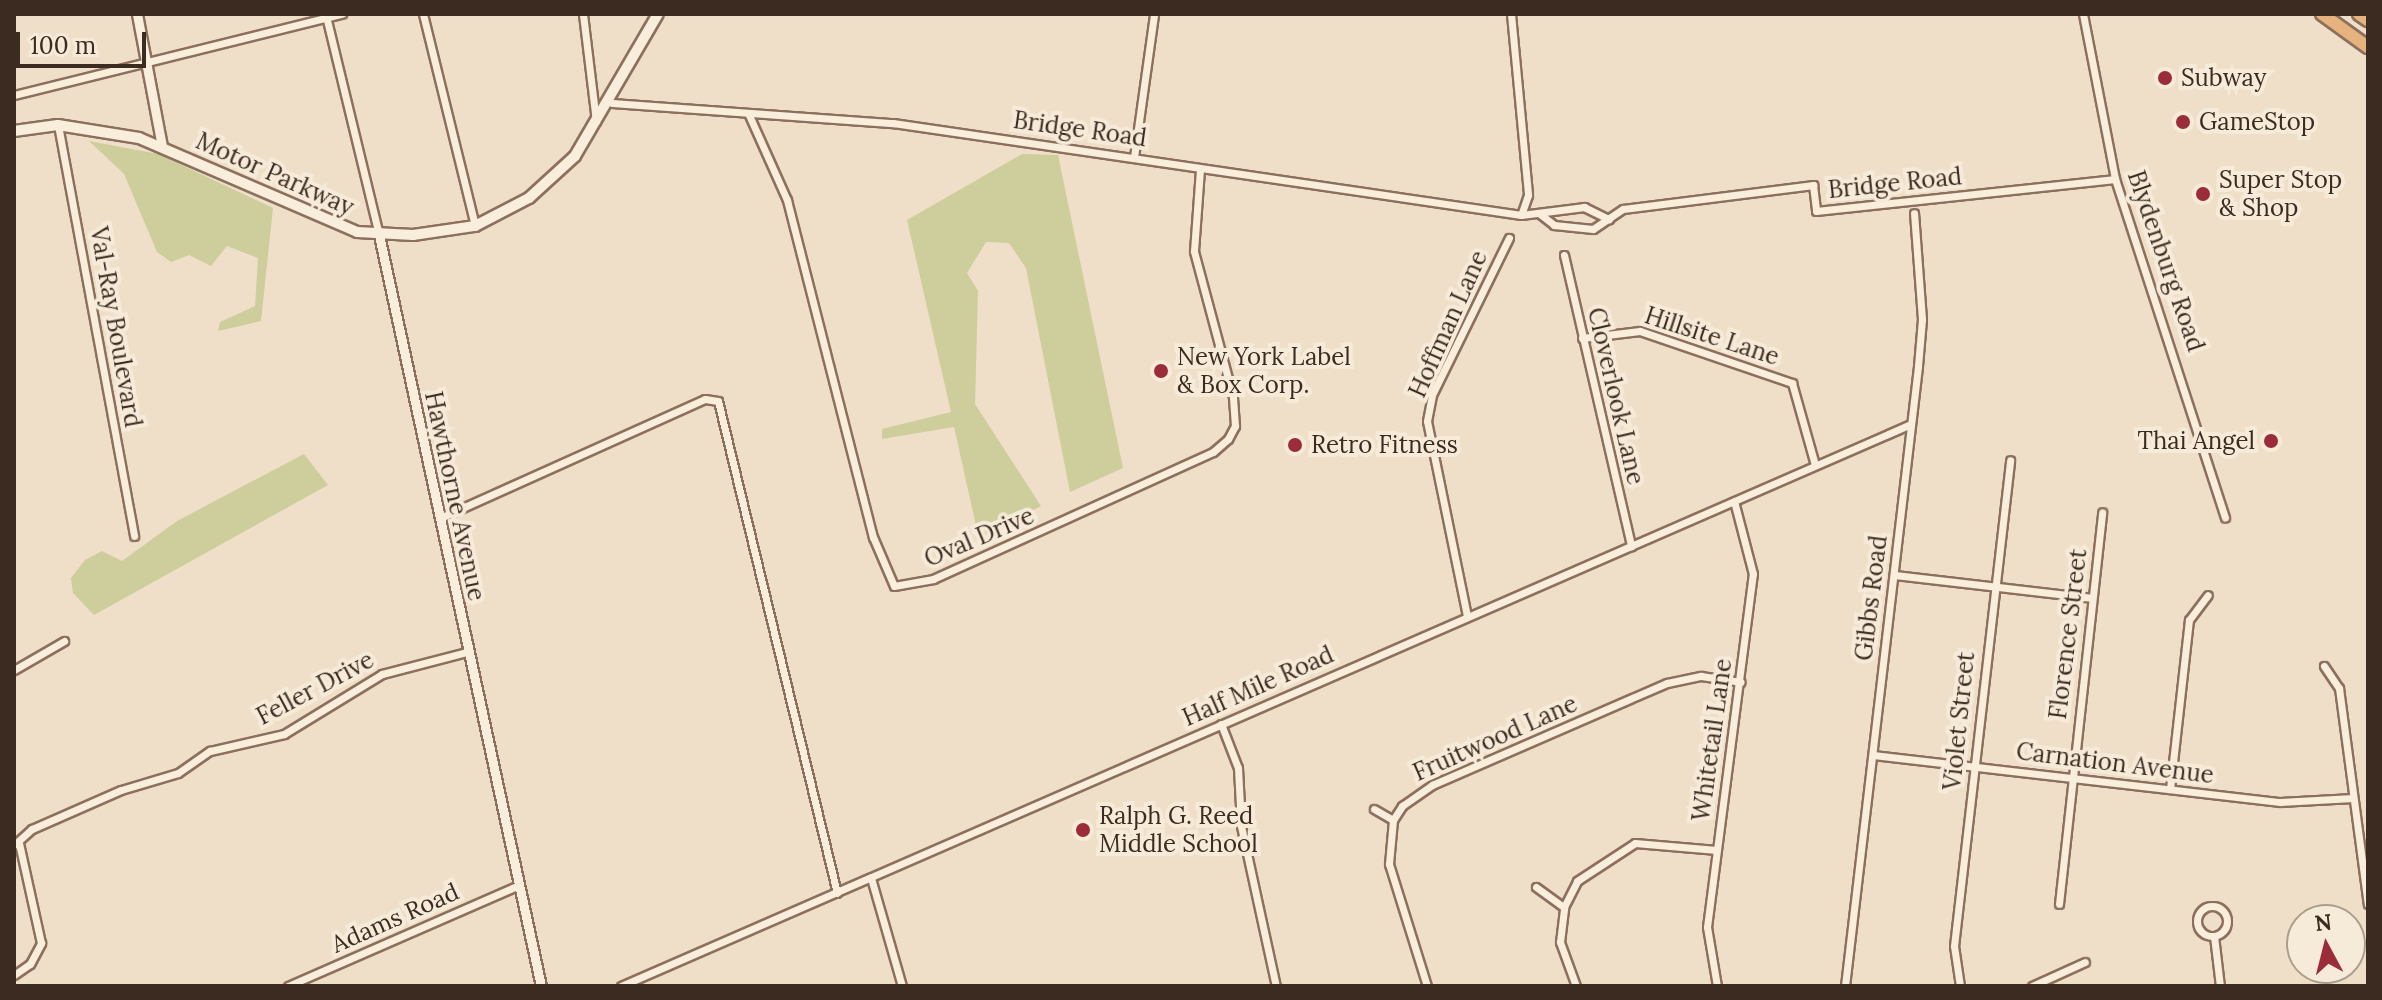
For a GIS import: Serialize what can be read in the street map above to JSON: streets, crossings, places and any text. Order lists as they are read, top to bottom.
{
  "streets": {
    "main road": ["Motor Parkway"],
    "street": [
      "Bridge Road",
      "Blydenburg Road",
      "Hoffman Lane",
      "Val-Ray Boulevard",
      "Hillsite Lane",
      "Cloverlook Lane",
      "Hawthorne Avenue",
      "Oval Drive",
      "Gibbs Road",
      "Florence Street",
      "Half Mile Road",
      "Feller Drive",
      "Violet Street",
      "Fruitwood Lane",
      "Whitetail Lane",
      "Carnation Avenue",
      "Adams Road"
    ]
  },
  "crossings": [
    ["Bridge Road", "Motor Parkway"],
    ["Bridge Road", "Blydenburg Road"],
    ["Bridge Road", "Oval Drive"],
    ["Motor Parkway", "Val-Ray Boulevard"],
    ["Motor Parkway", "Hawthorne Avenue"],
    ["Hoffman Lane", "Half Mile Road"],
    ["Hillsite Lane", "Cloverlook Lane"],
    ["Hillsite Lane", "Half Mile Road"],
    ["Cloverlook Lane", "Half Mile Road"],
    ["Hawthorne Avenue", "Feller Drive"],
    ["Hawthorne Avenue", "Adams Road"],
    ["Gibbs Road", "Half Mile Road"],
    ["Gibbs Road", "Carnation Avenue"],
    ["Florence Street", "Carnation Avenue"],
    ["Half Mile Road", "Whitetail Lane"],
    ["Violet Street", "Carnation Avenue"],
    ["Fruitwood Lane", "Whitetail Lane"]
  ],
  "places": [
    "Subway",
    "GameStop",
    "Super Stop & Shop",
    "New York Label & Box Corp.",
    "Thai Angel",
    "Retro Fitness",
    "Ralph G. Reed Middle School"
  ],
  "scale_bar": "100 m",
  "north": "top"
}
